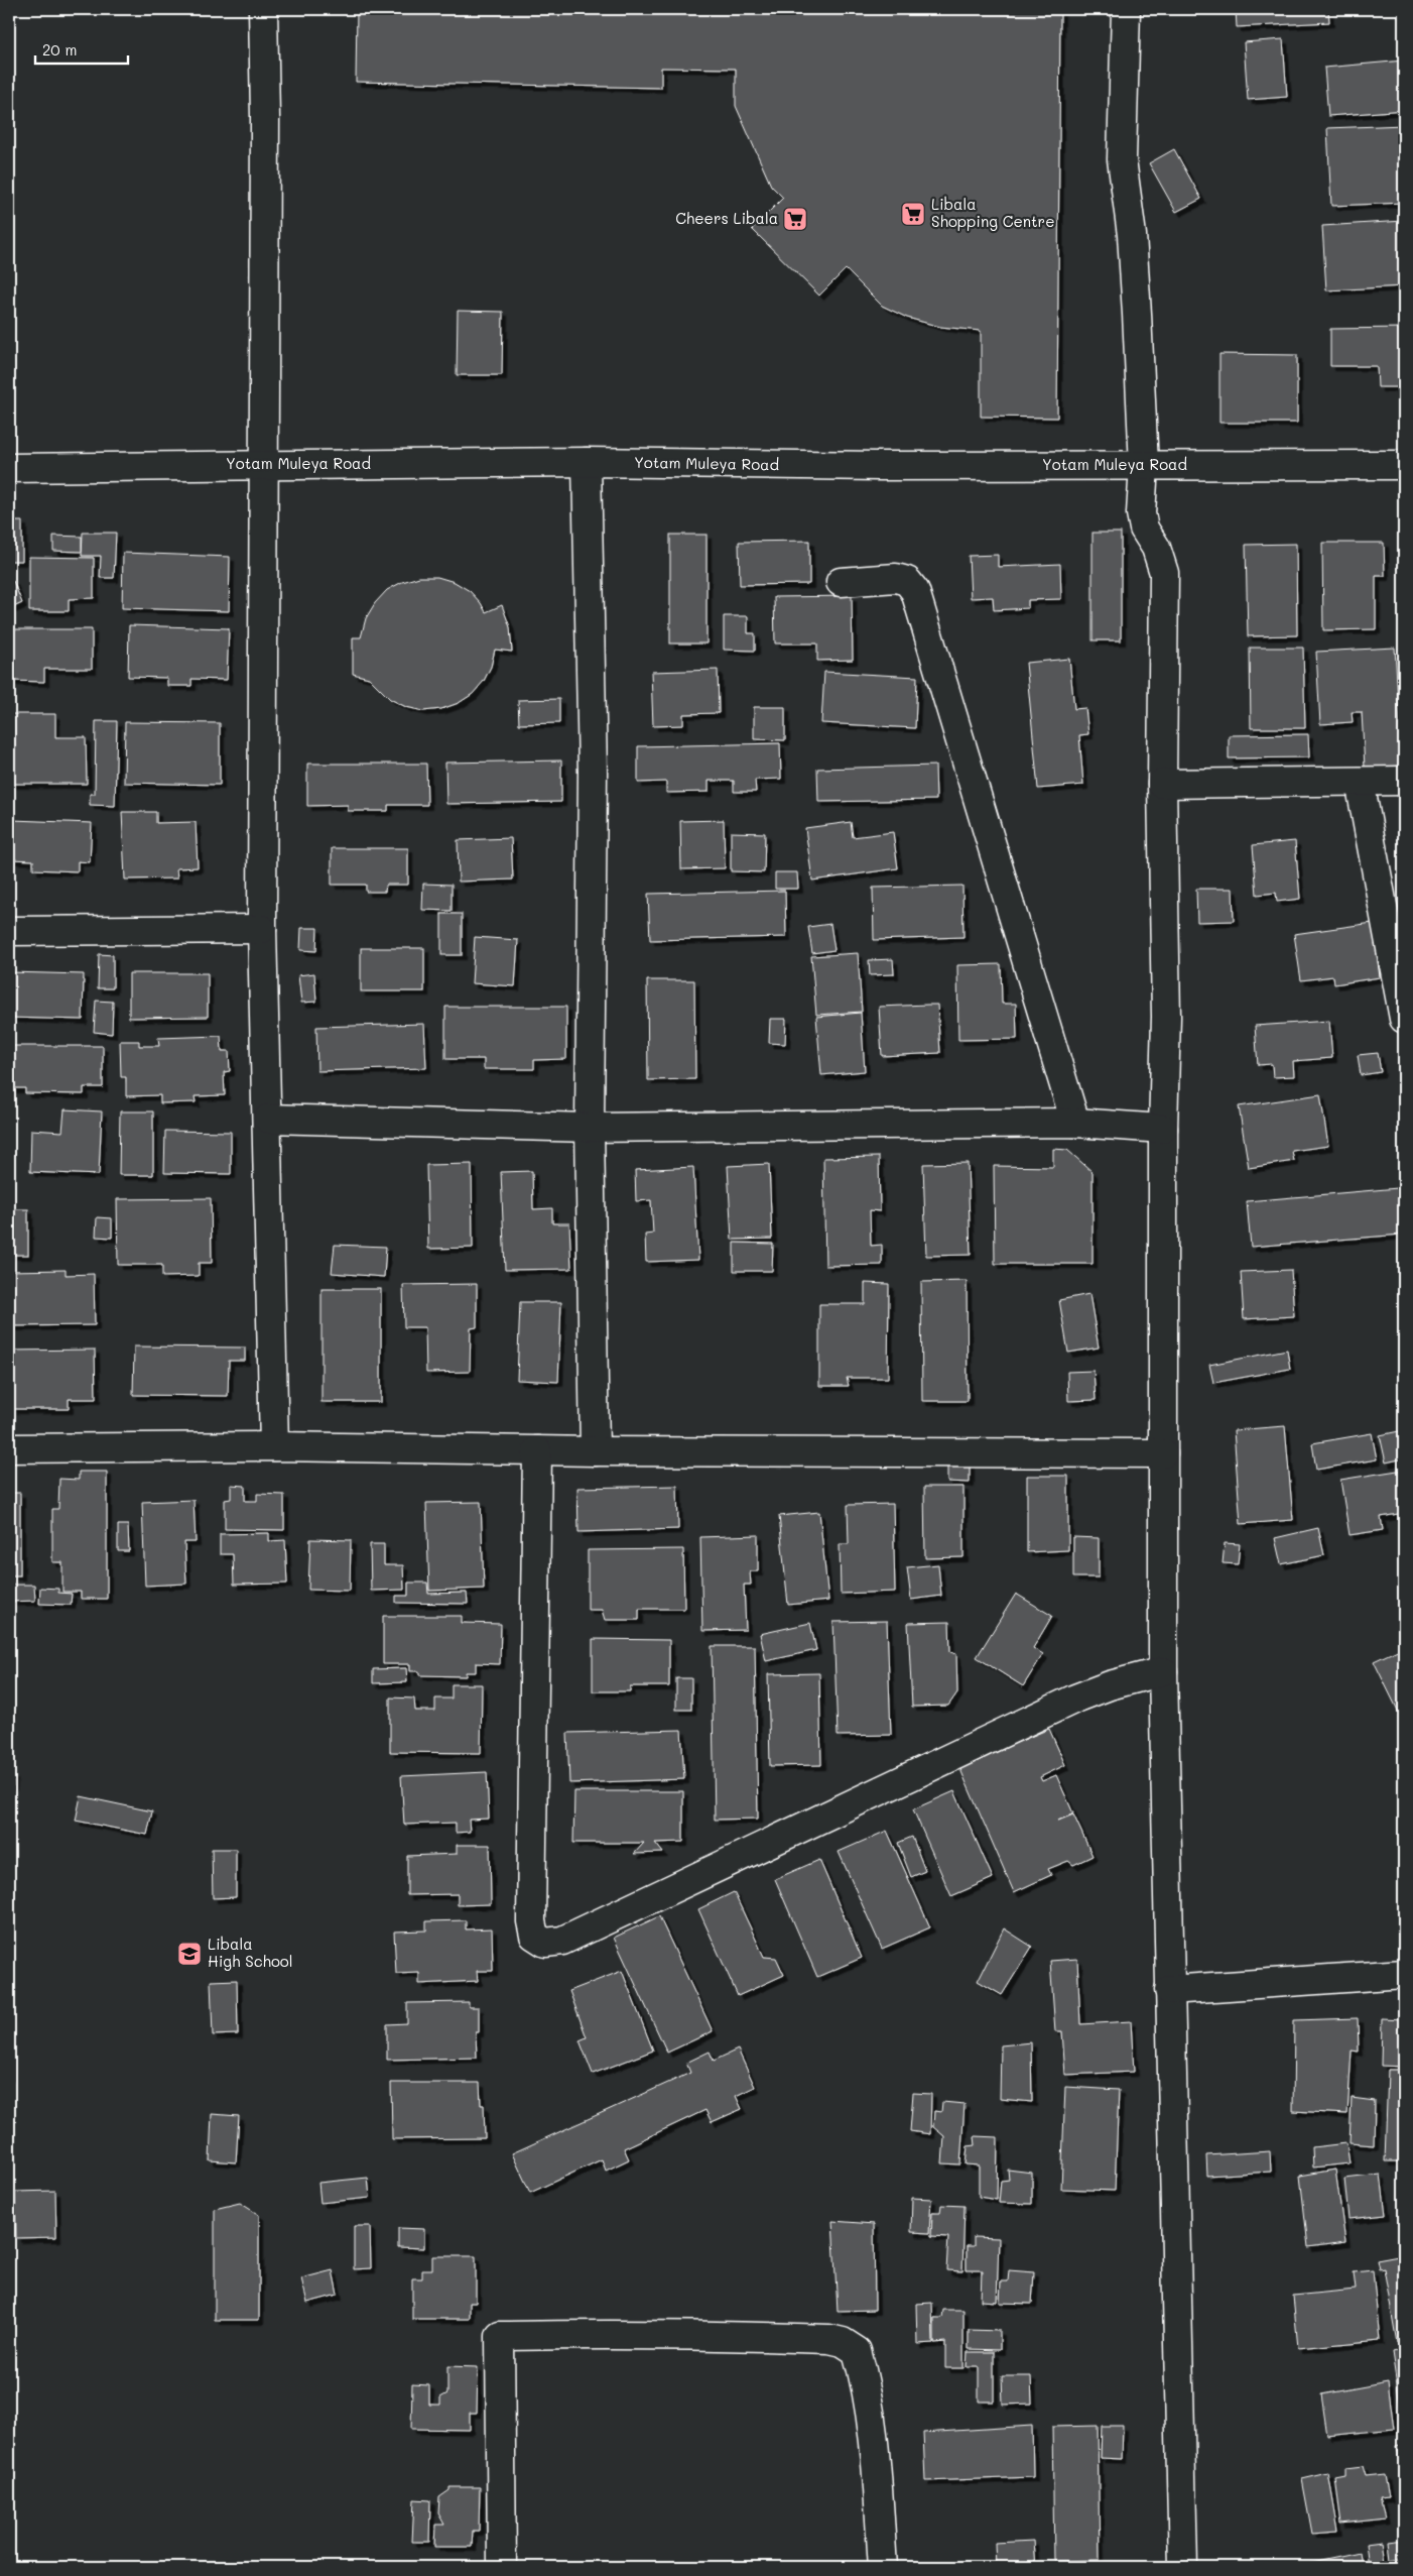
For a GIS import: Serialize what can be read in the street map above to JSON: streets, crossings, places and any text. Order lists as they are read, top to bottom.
{
  "streets": {
    "street": ["Yotam Muleya Road"]
  },
  "places": {
    "supermarket": ["Libala Shopping Centre", "Cheers Libala"],
    "school or university": ["Libala High School"]
  },
  "scale_bar": "20 m"
}
